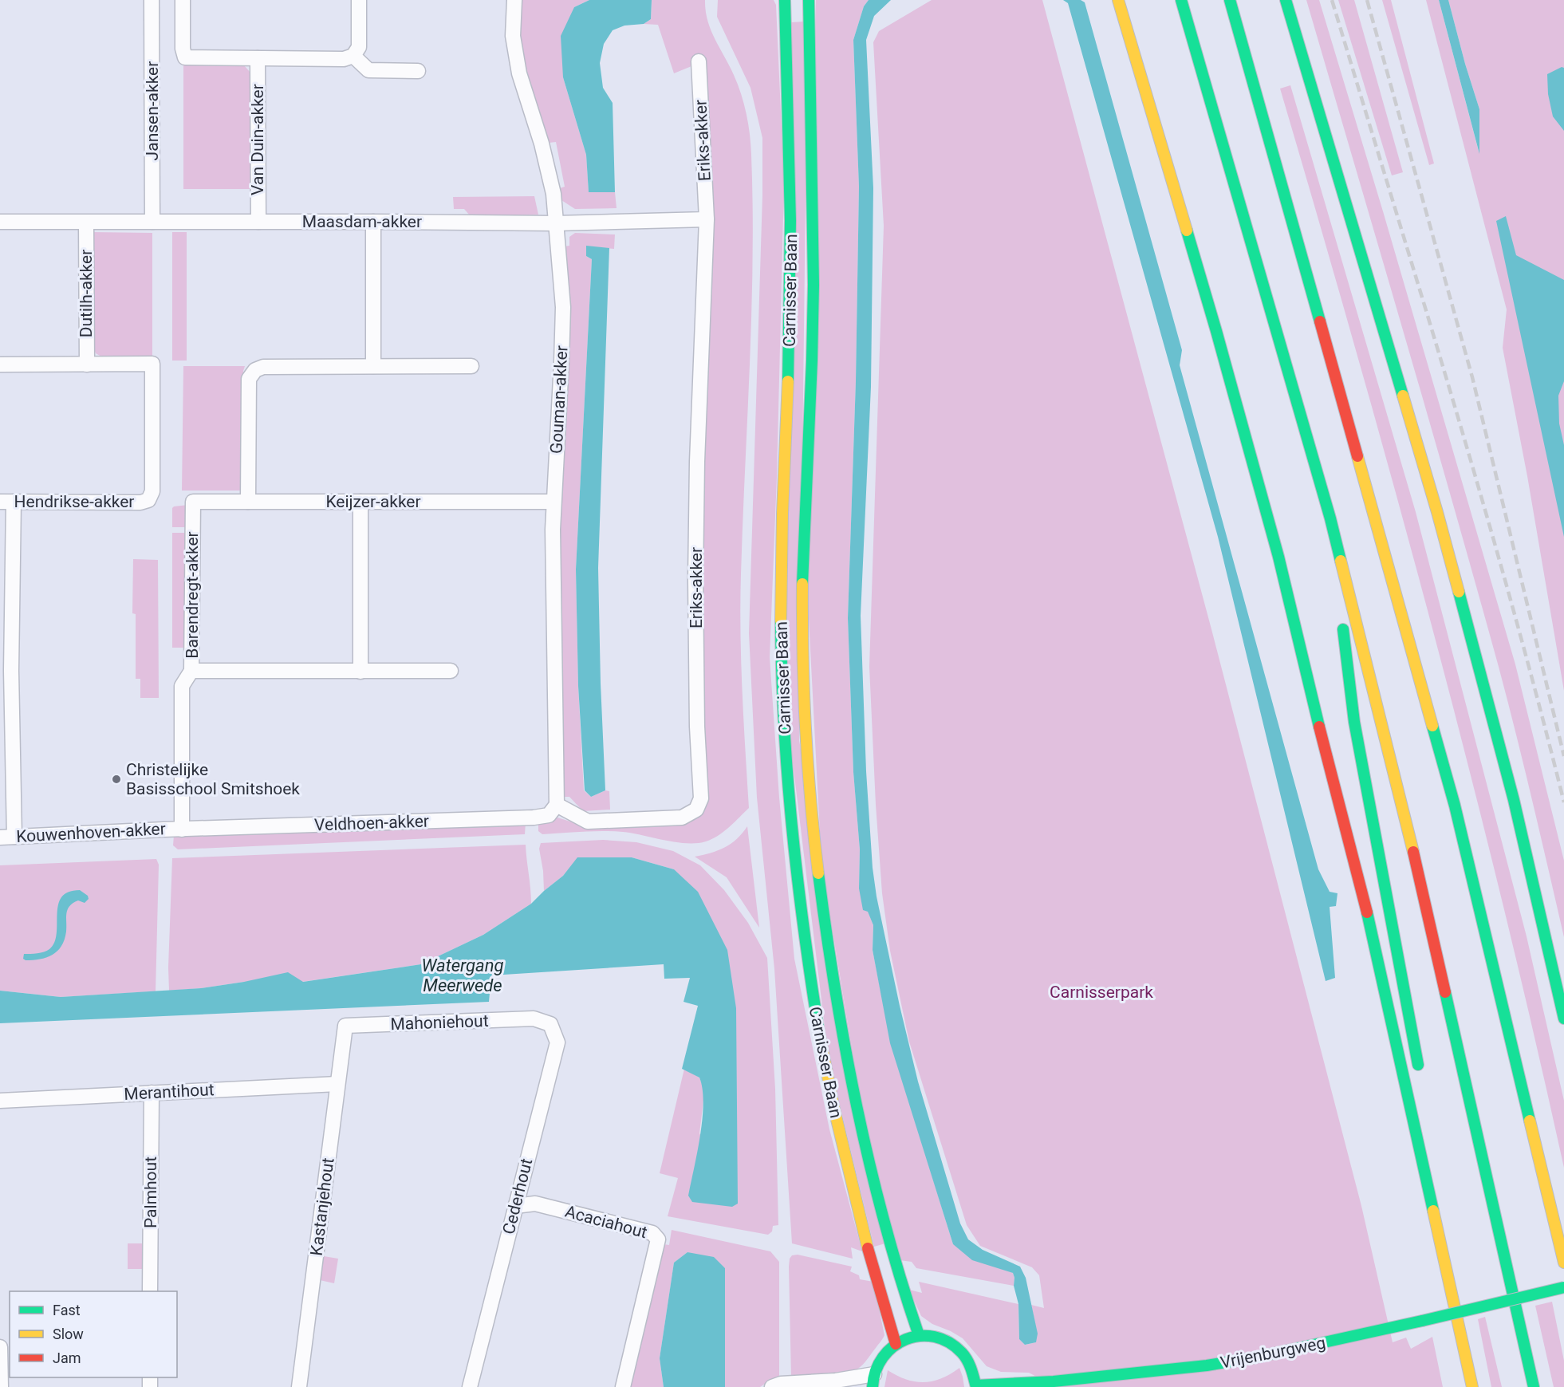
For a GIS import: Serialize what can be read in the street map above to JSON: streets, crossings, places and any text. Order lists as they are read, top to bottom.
{
  "streets": {
    "main road": ["Carnisser Baan", "Vrijenburgweg"],
    "street": [
      "Jansen-akker",
      "Van Duin-akker",
      "Eriks-akker",
      "Maasdam-akker",
      "Dutilh-akker",
      "Gouman-akker",
      "Hendrikse-akker",
      "Keijzer-akker",
      "Barendregt-akker",
      "Veldhoen-akker",
      "Kouwenhoven-akker",
      "Mahoniehout",
      "Merantihout",
      "Palmhout",
      "Cederhout",
      "Kastanjehout",
      "Acaciahout"
    ]
  },
  "crossings": [
    ["Jansen-akker", "Maasdam-akker"],
    ["Van Duin-akker", "Maasdam-akker"],
    ["Eriks-akker", "Gouman-akker"],
    ["Eriks-akker", "Veldhoen-akker"],
    ["Maasdam-akker", "Dutilh-akker"],
    ["Maasdam-akker", "Gouman-akker"],
    ["Dutilh-akker", "Hendrikse-akker"],
    ["Gouman-akker", "Keijzer-akker"],
    ["Gouman-akker", "Veldhoen-akker"],
    ["Keijzer-akker", "Barendregt-akker"],
    ["Barendregt-akker", "Veldhoen-akker"],
    ["Barendregt-akker", "Kouwenhoven-akker"],
    ["Veldhoen-akker", "Kouwenhoven-akker"],
    ["Mahoniehout", "Cederhout"],
    ["Mahoniehout", "Kastanjehout"],
    ["Merantihout", "Palmhout"],
    ["Merantihout", "Kastanjehout"],
    ["Cederhout", "Acaciahout"]
  ],
  "water": ["Watergang Meerwede"],
  "parks": ["Carnisserpark"],
  "places": ["Christelijke Basisschool Smitshoek"],
  "legend": ["Fast", "Slow", "Jam"]
}
